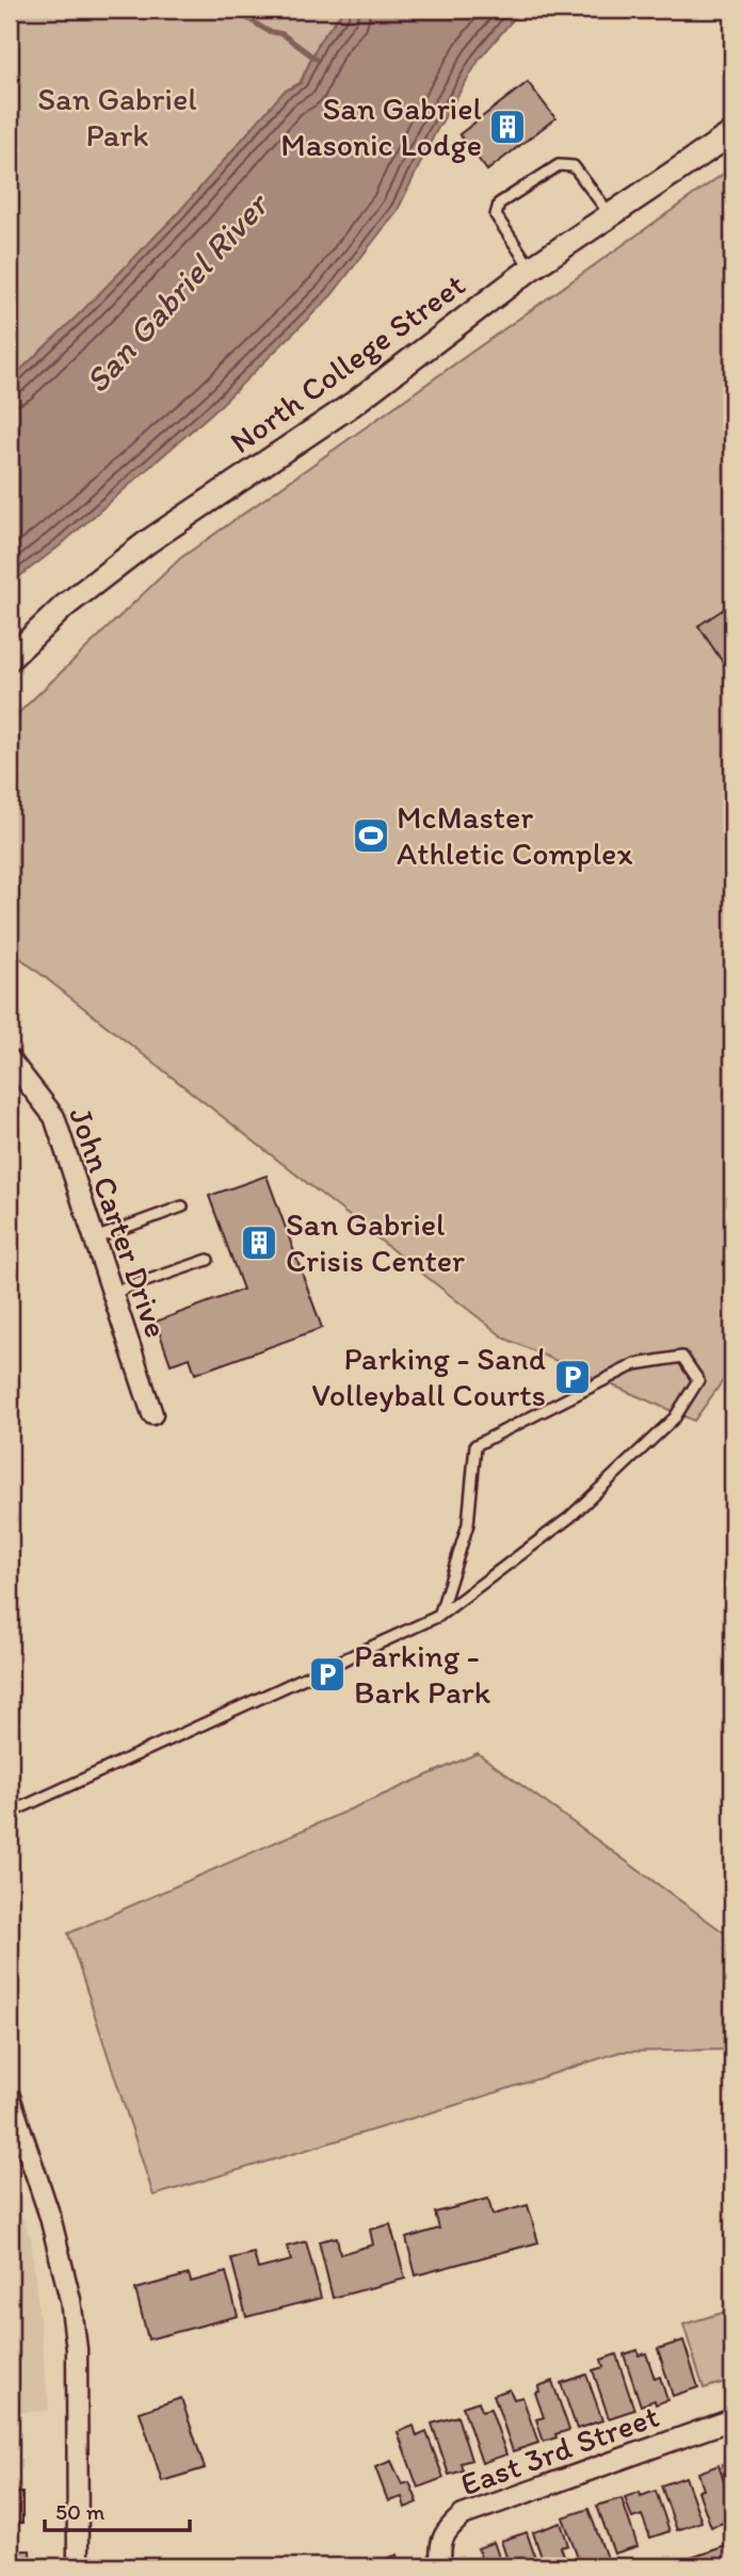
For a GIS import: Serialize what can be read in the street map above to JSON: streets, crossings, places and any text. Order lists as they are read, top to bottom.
{
  "streets": {
    "street": ["North College Street", "John Carter Drive", "East 3rd Street"]
  },
  "water": ["San Gabriel River"],
  "parks": ["San Gabriel Park"],
  "places": {
    "building": ["San Gabriel Masonic Lodge", "San Gabriel Crisis Center"],
    "sports": ["McMaster Athletic Complex"],
    "parking": ["Parking - Sand Volleyball Courts", "Parking - Bark Park"]
  },
  "scale_bar": "50 m"
}
